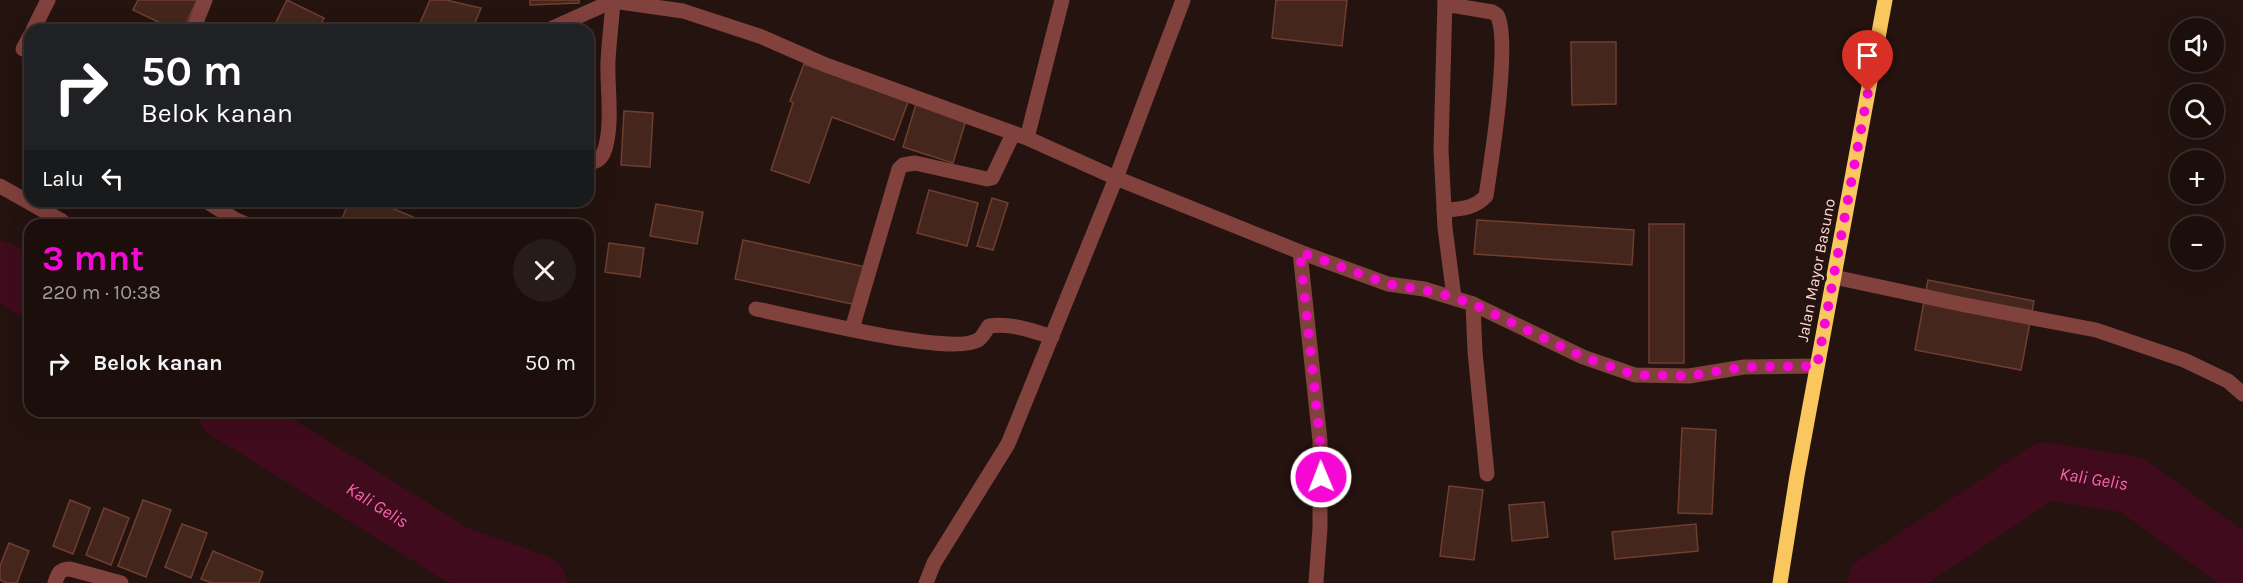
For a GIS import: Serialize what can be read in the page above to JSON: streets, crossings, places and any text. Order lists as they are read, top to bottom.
{
  "streets": {
    "main road": ["Jalan Mayor Basuno"]
  },
  "water": ["Kali Gelis"],
  "page": {
    "map_buttons": ["+", "−"],
    "turn": ["50 m", "Belok kanan"],
    "then": "Lalu",
    "heading": ["3 mnt", "220 m · 10:38"],
    "list": [
      {
        "name": "Belok kanan",
        "value": "50 m"
      }
    ]
  }
}
